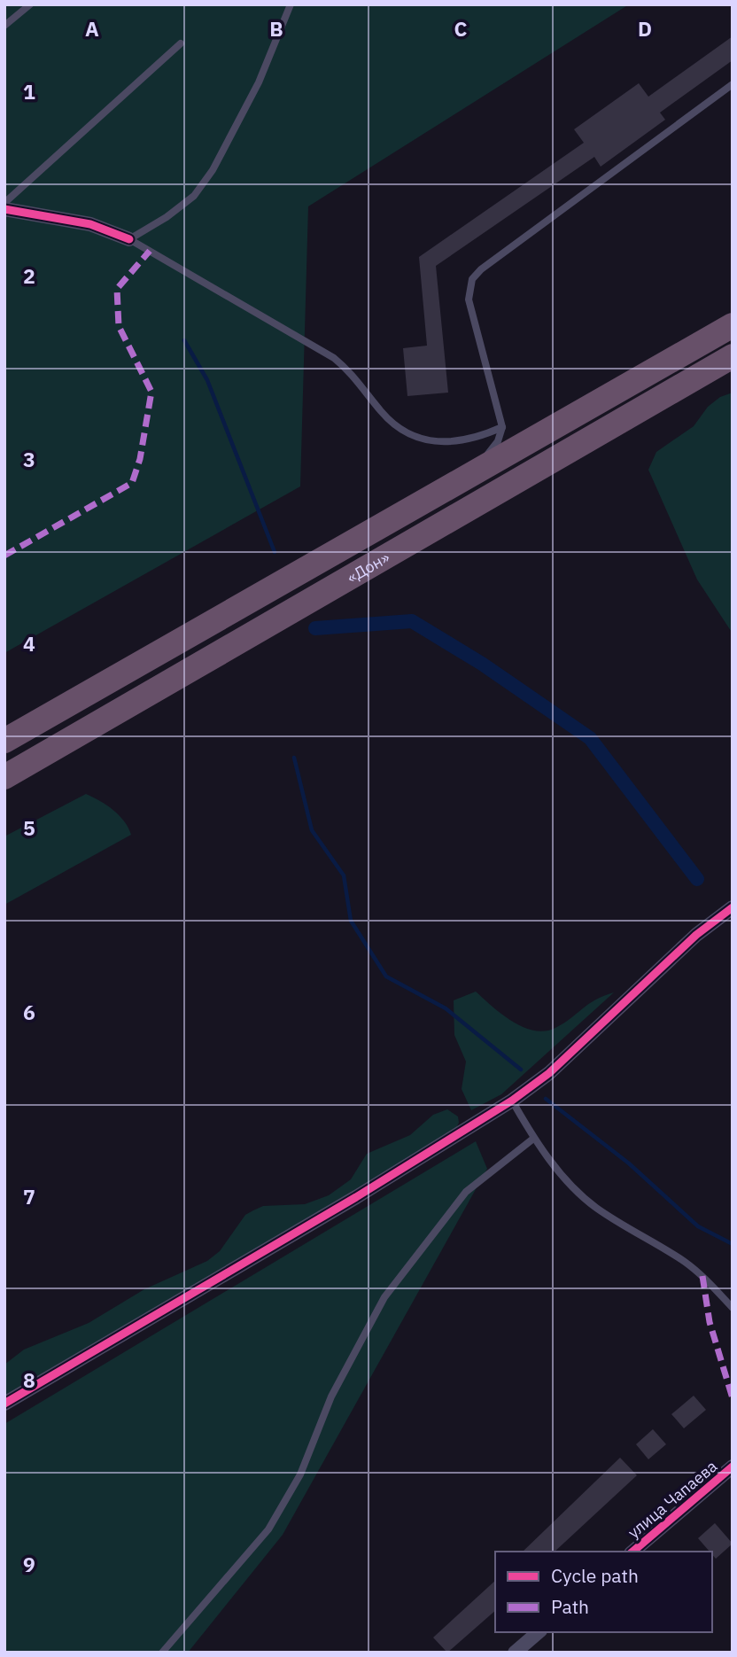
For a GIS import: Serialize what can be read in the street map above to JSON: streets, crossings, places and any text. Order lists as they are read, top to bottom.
{
  "streets": {
    "highway": ["«Дон»"],
    "street": ["улица Чапаева"]
  },
  "legend": ["Cycle path", "Path"],
  "grid": {
    "columns": [
      "A",
      "B",
      "C",
      "D"
    ],
    "rows": [
      "1",
      "2",
      "3",
      "4",
      "5",
      "6",
      "7",
      "8",
      "9"
    ]
  }
}
